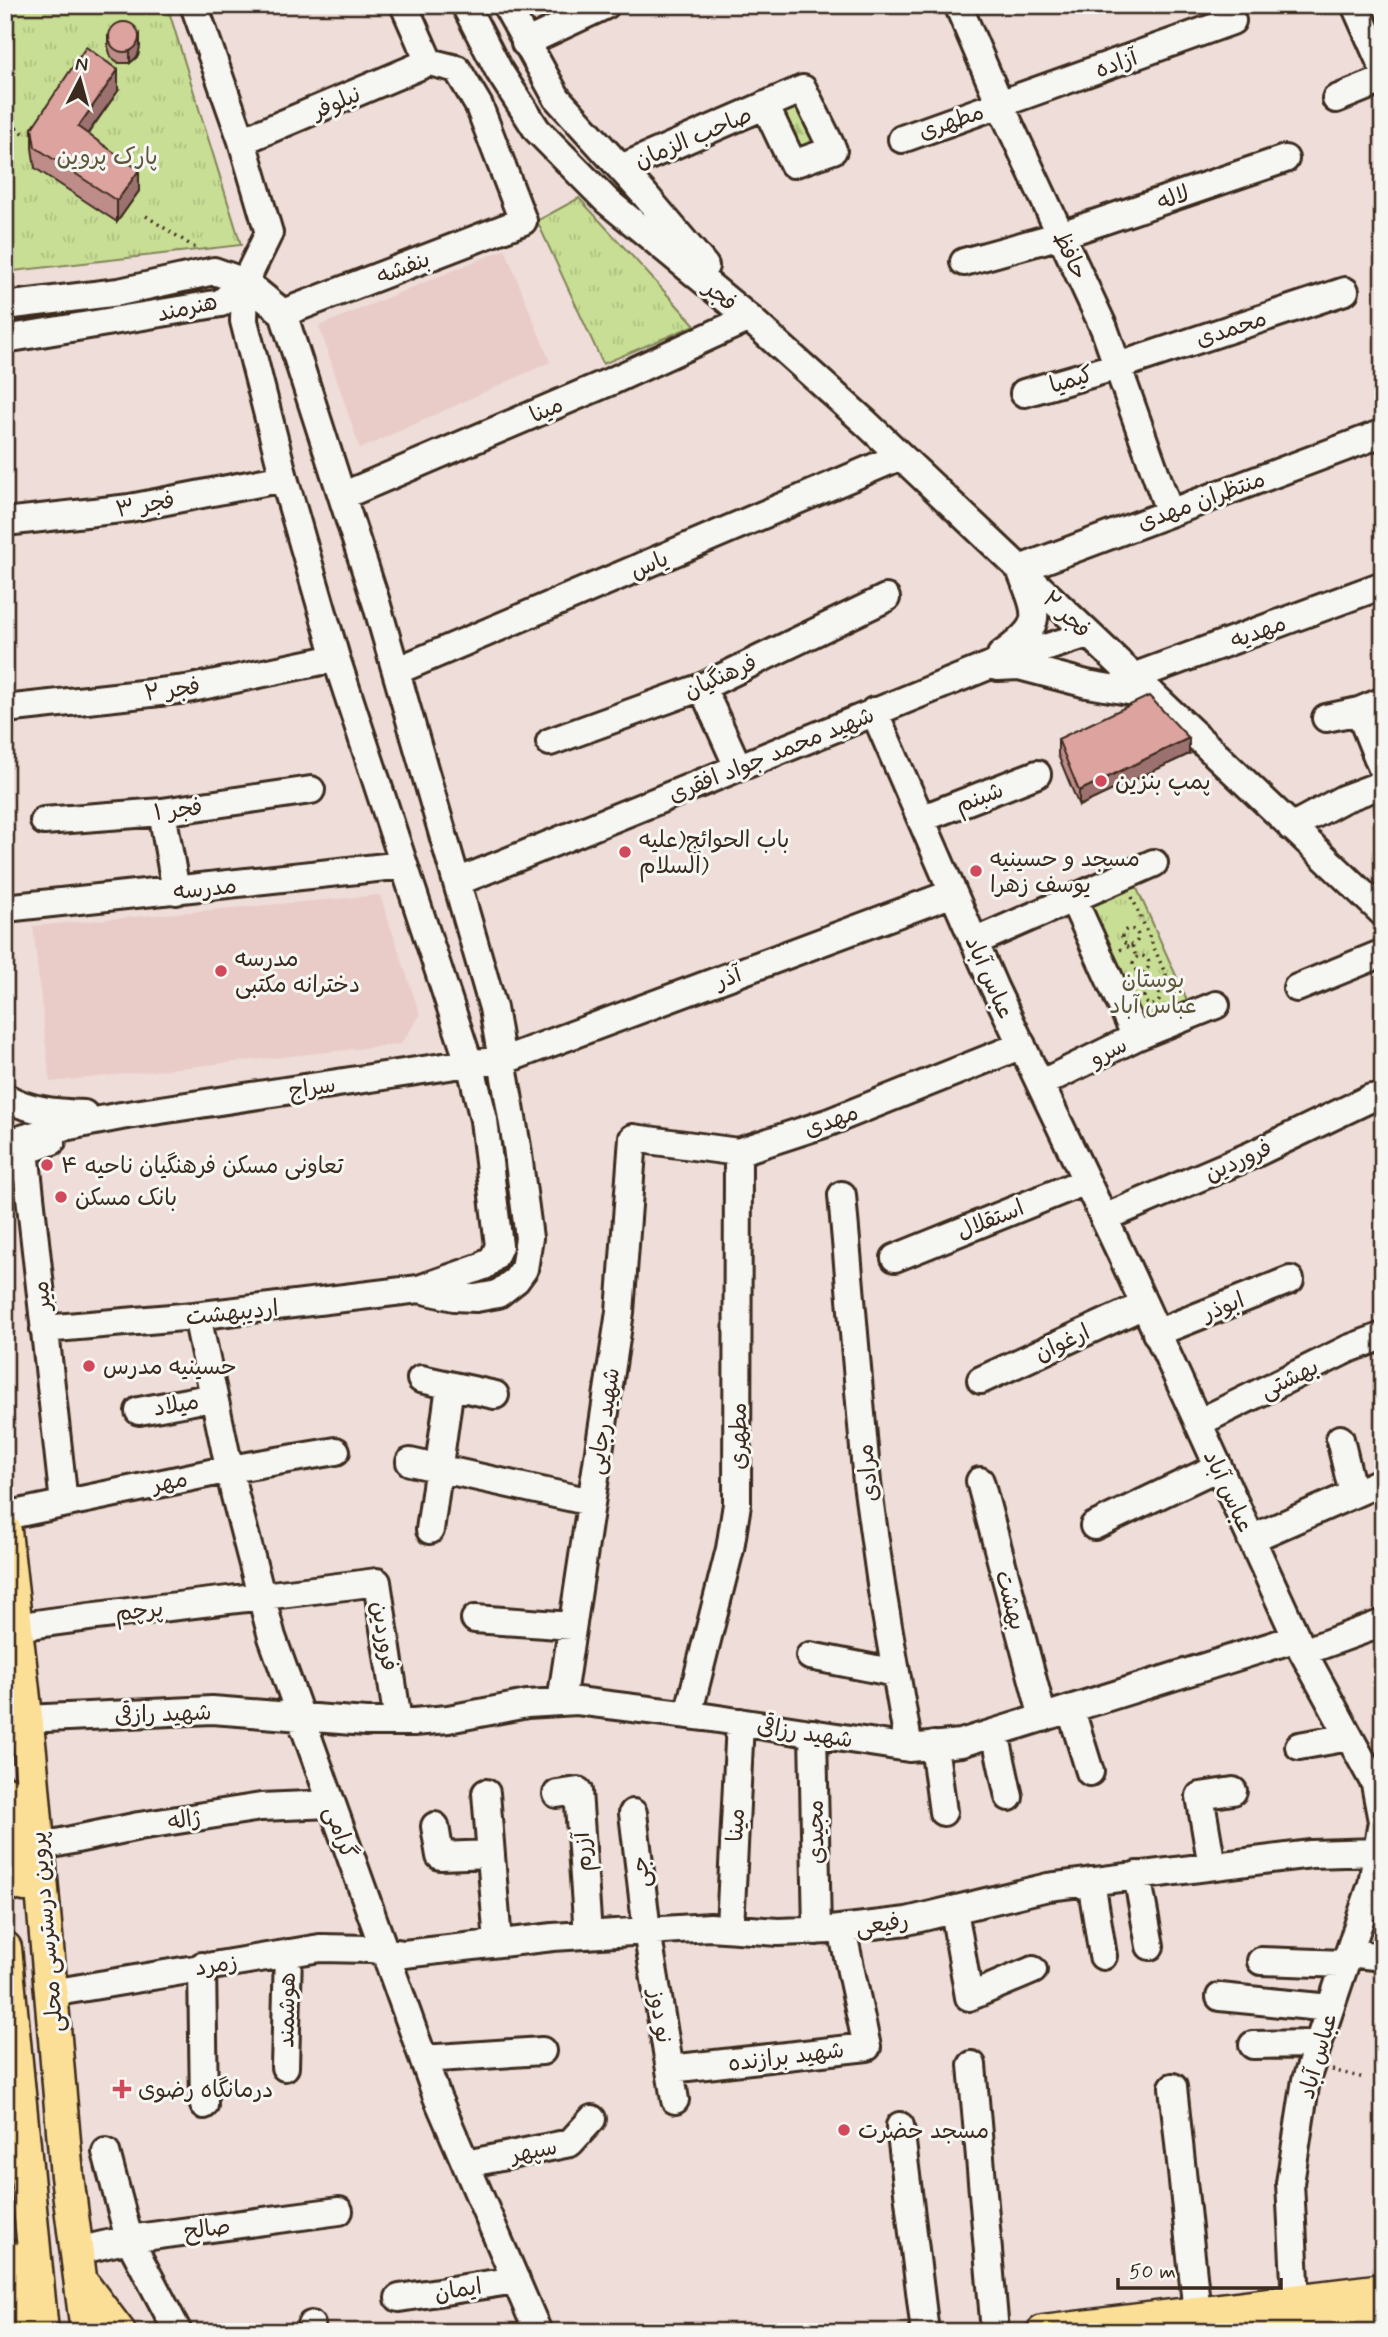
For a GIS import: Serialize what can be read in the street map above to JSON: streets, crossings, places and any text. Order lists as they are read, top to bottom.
{
  "streets": {
    "main road": ["پروین درسترسی محلی"],
    "street": [
      "آزاده",
      "نیلوفر",
      "مطهری",
      "صاحب الزمان",
      "لاله",
      "حافظ",
      "بنفشه",
      "فجر",
      "هنرمند",
      "محمدی",
      "کیمیا",
      "مینا",
      "منتظران مهدی",
      "فجر ۳",
      "یاس",
      "فجر ۲",
      "مهدیه",
      "فرهنگیان",
      "شهید محمد جواد افقری",
      "شبنم",
      "فجر ۱",
      "مدرسه",
      "آذر",
      "عباس آباد",
      "سرو",
      "سراج",
      "مهدی",
      "فروردین",
      "استقلال",
      "میر",
      "ابوذر",
      "اردیبهشت",
      "ارغوان",
      "بهشتی",
      "میلاد",
      "شهید رجایی",
      "مرادی",
      "مهر",
      "بهشت",
      "پرچم",
      "شهید رازقی",
      "شهید رزاقی",
      "ژاله",
      "گرامی",
      "مجیدی",
      "آزرم",
      "جی",
      "رفیعی",
      "زمرد",
      "هوشمند",
      "نو دوز",
      "شهید برازنده",
      "سپهر",
      "صالح",
      "ایمان"
    ]
  },
  "crossings": [
    ["آزاده", "مطهری"],
    ["آزاده", "حافظ"],
    ["نیلوفر", "بنفشه"],
    ["مطهری", "حافظ"],
    ["مطهری", "مهدی"],
    ["مطهری", "شهید رزاقی"],
    ["صاحب الزمان", "فجر"],
    ["لاله", "حافظ"],
    ["حافظ", "محمدی"],
    ["حافظ", "کیمیا"],
    ["حافظ", "منتظران مهدی"],
    ["فجر", "مینا"],
    ["فجر", "فجر ۲"],
    ["محمدی", "کیمیا"],
    ["مینا", "فجر ۲"],
    ["مینا", "شهید رزاقی"],
    ["مینا", "رفیعی"],
    ["منتظران مهدی", "فجر ۲"],
    ["یاس", "فجر ۲"],
    ["فجر ۲", "مهدیه"],
    ["فجر ۲", "شهید محمد جواد افقری"],
    ["شهید محمد جواد افقری", "عباس آباد"],
    ["شبنم", "عباس آباد"],
    ["آذر", "عباس آباد"],
    ["آذر", "سراج"],
    ["عباس آباد", "سرو"],
    ["عباس آباد", "مهدی"],
    ["عباس آباد", "فروردین"],
    ["عباس آباد", "استقلال"],
    ["عباس آباد", "ابوذر"],
    ["عباس آباد", "ارغوان"],
    ["عباس آباد", "بهشتی"],
    ["عباس آباد", "شهید رزاقی"],
    ["عباس آباد", "رفیعی"],
    ["سراج", "میر"],
    ["مهدی", "شهید رجایی"],
    ["فروردین", "پرچم"],
    ["فروردین", "شهید رزاقی"],
    ["فروردین", "گرامی"],
    ["میر", "اردیبهشت"],
    ["میر", "مهر"],
    ["اردیبهشت", "گرامی"],
    ["میلاد", "گرامی"],
    ["شهید رجایی", "شهید رزاقی"],
    ["مرادی", "شهید رزاقی"],
    ["مهر", "گرامی"],
    ["بهشت", "شهید رزاقی"],
    ["پرچم", "گرامی"],
    ["پرچم", "پروین درسترسی محلی"],
    ["شهید رازقی", "شهید رزاقی"],
    ["شهید رازقی", "گرامی"],
    ["شهید رازقی", "پروین درسترسی محلی"],
    ["شهید رزاقی", "گرامی"],
    ["شهید رزاقی", "مجیدی"],
    ["ژاله", "گرامی"],
    ["ژاله", "پروین درسترسی محلی"],
    ["گرامی", "رفیعی"],
    ["گرامی", "زمرد"],
    ["گرامی", "سپهر"],
    ["گرامی", "ایمان"],
    ["مجیدی", "رفیعی"],
    ["مجیدی", "شهید برازنده"],
    ["آزرم", "رفیعی"],
    ["جی", "رفیعی"],
    ["جی", "نو دوز"],
    ["رفیعی", "زمرد"],
    ["رفیعی", "نو دوز"],
    ["رفیعی", "شهید برازنده"],
    ["پروین درسترسی محلی", "زمرد"],
    ["پروین درسترسی محلی", "صالح"],
    ["زمرد", "هوشمند"],
    ["نو دوز", "شهید برازنده"]
  ],
  "parks": ["پارک پروین", "بوستان عباس آباد"],
  "places": {
    "other": [
      "پمپ بنزین",
      "باب الحوائج(علیه السلام)",
      "مسجد و حسینیه یوسف زهرا",
      "مدرسه دخترانه مکتبی",
      "تعاونی مسکن فرهنگیان ناحیه ۴",
      "بانک مسکن",
      "حسینیه مدرس",
      "مسجد حضرت"
    ],
    "health": ["درمانگاه رضوی"]
  },
  "scale_bar": "50 m",
  "north": "top"
}
